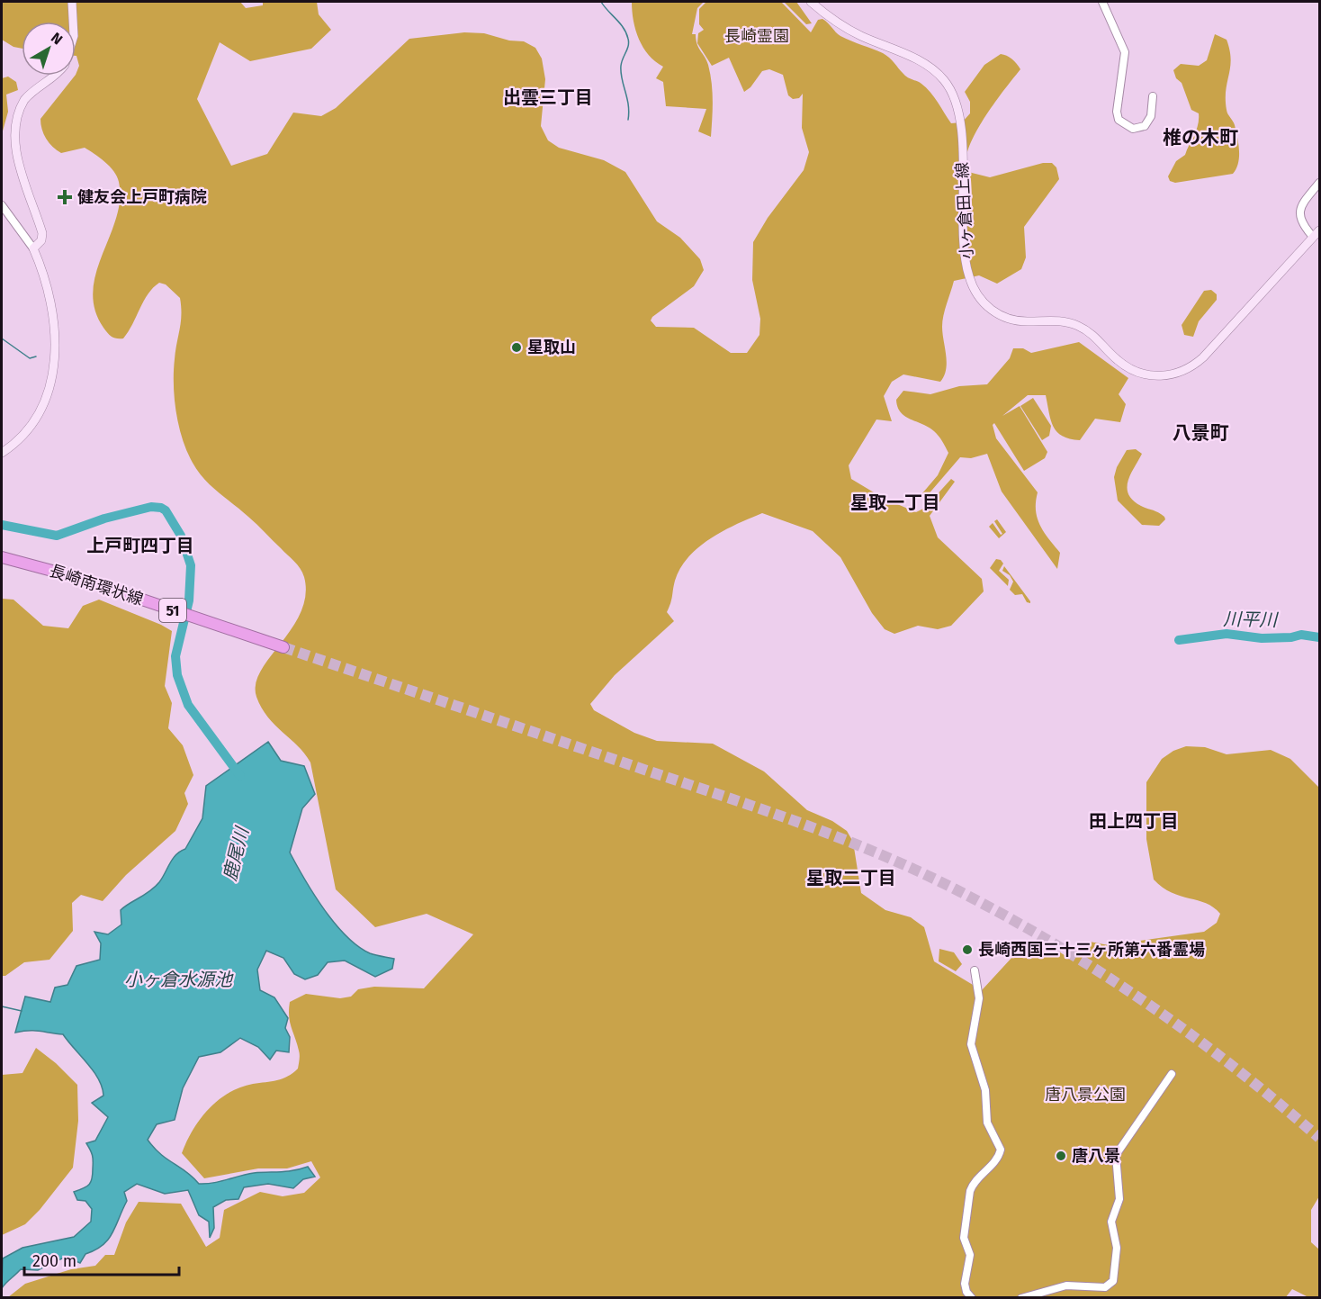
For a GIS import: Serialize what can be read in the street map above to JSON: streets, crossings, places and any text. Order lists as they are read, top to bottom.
{
  "streets": {
    "highway": ["長崎南環状線", "51"],
    "main road": ["小ヶ倉田上線"]
  },
  "districts": [
    "出雲三丁目",
    "椎の木町",
    "八景町",
    "星取一丁目",
    "上戸町四丁目",
    "田上四丁目",
    "星取二丁目"
  ],
  "water": ["川平川", "鹿尾川", "小ヶ倉水源池"],
  "parks": ["長崎霊園", "唐八景公園"],
  "places": {
    "health": ["健友会上戸町病院"],
    "other": ["星取山", "長崎西国三十三ヶ所第六番霊場", "唐八景"]
  },
  "scale_bar": "200 m",
  "north": "top right"
}
